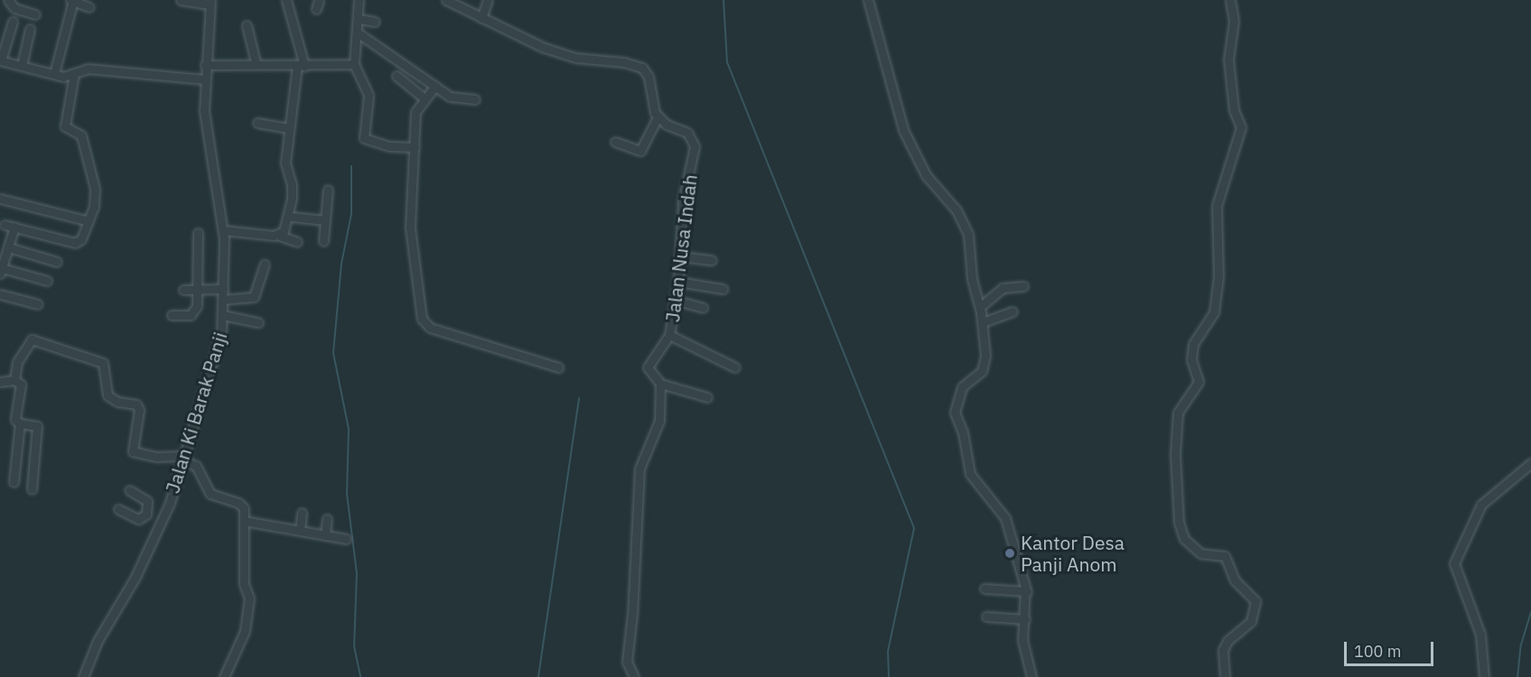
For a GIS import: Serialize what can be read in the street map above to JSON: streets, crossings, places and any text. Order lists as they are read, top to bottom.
{
  "streets": {
    "street": ["Jalan Nusa Indah", "Jalan Ki Barak Panji"]
  },
  "places": ["Kantor Desa Panji Anom"],
  "scale_bar": "100 m"
}
